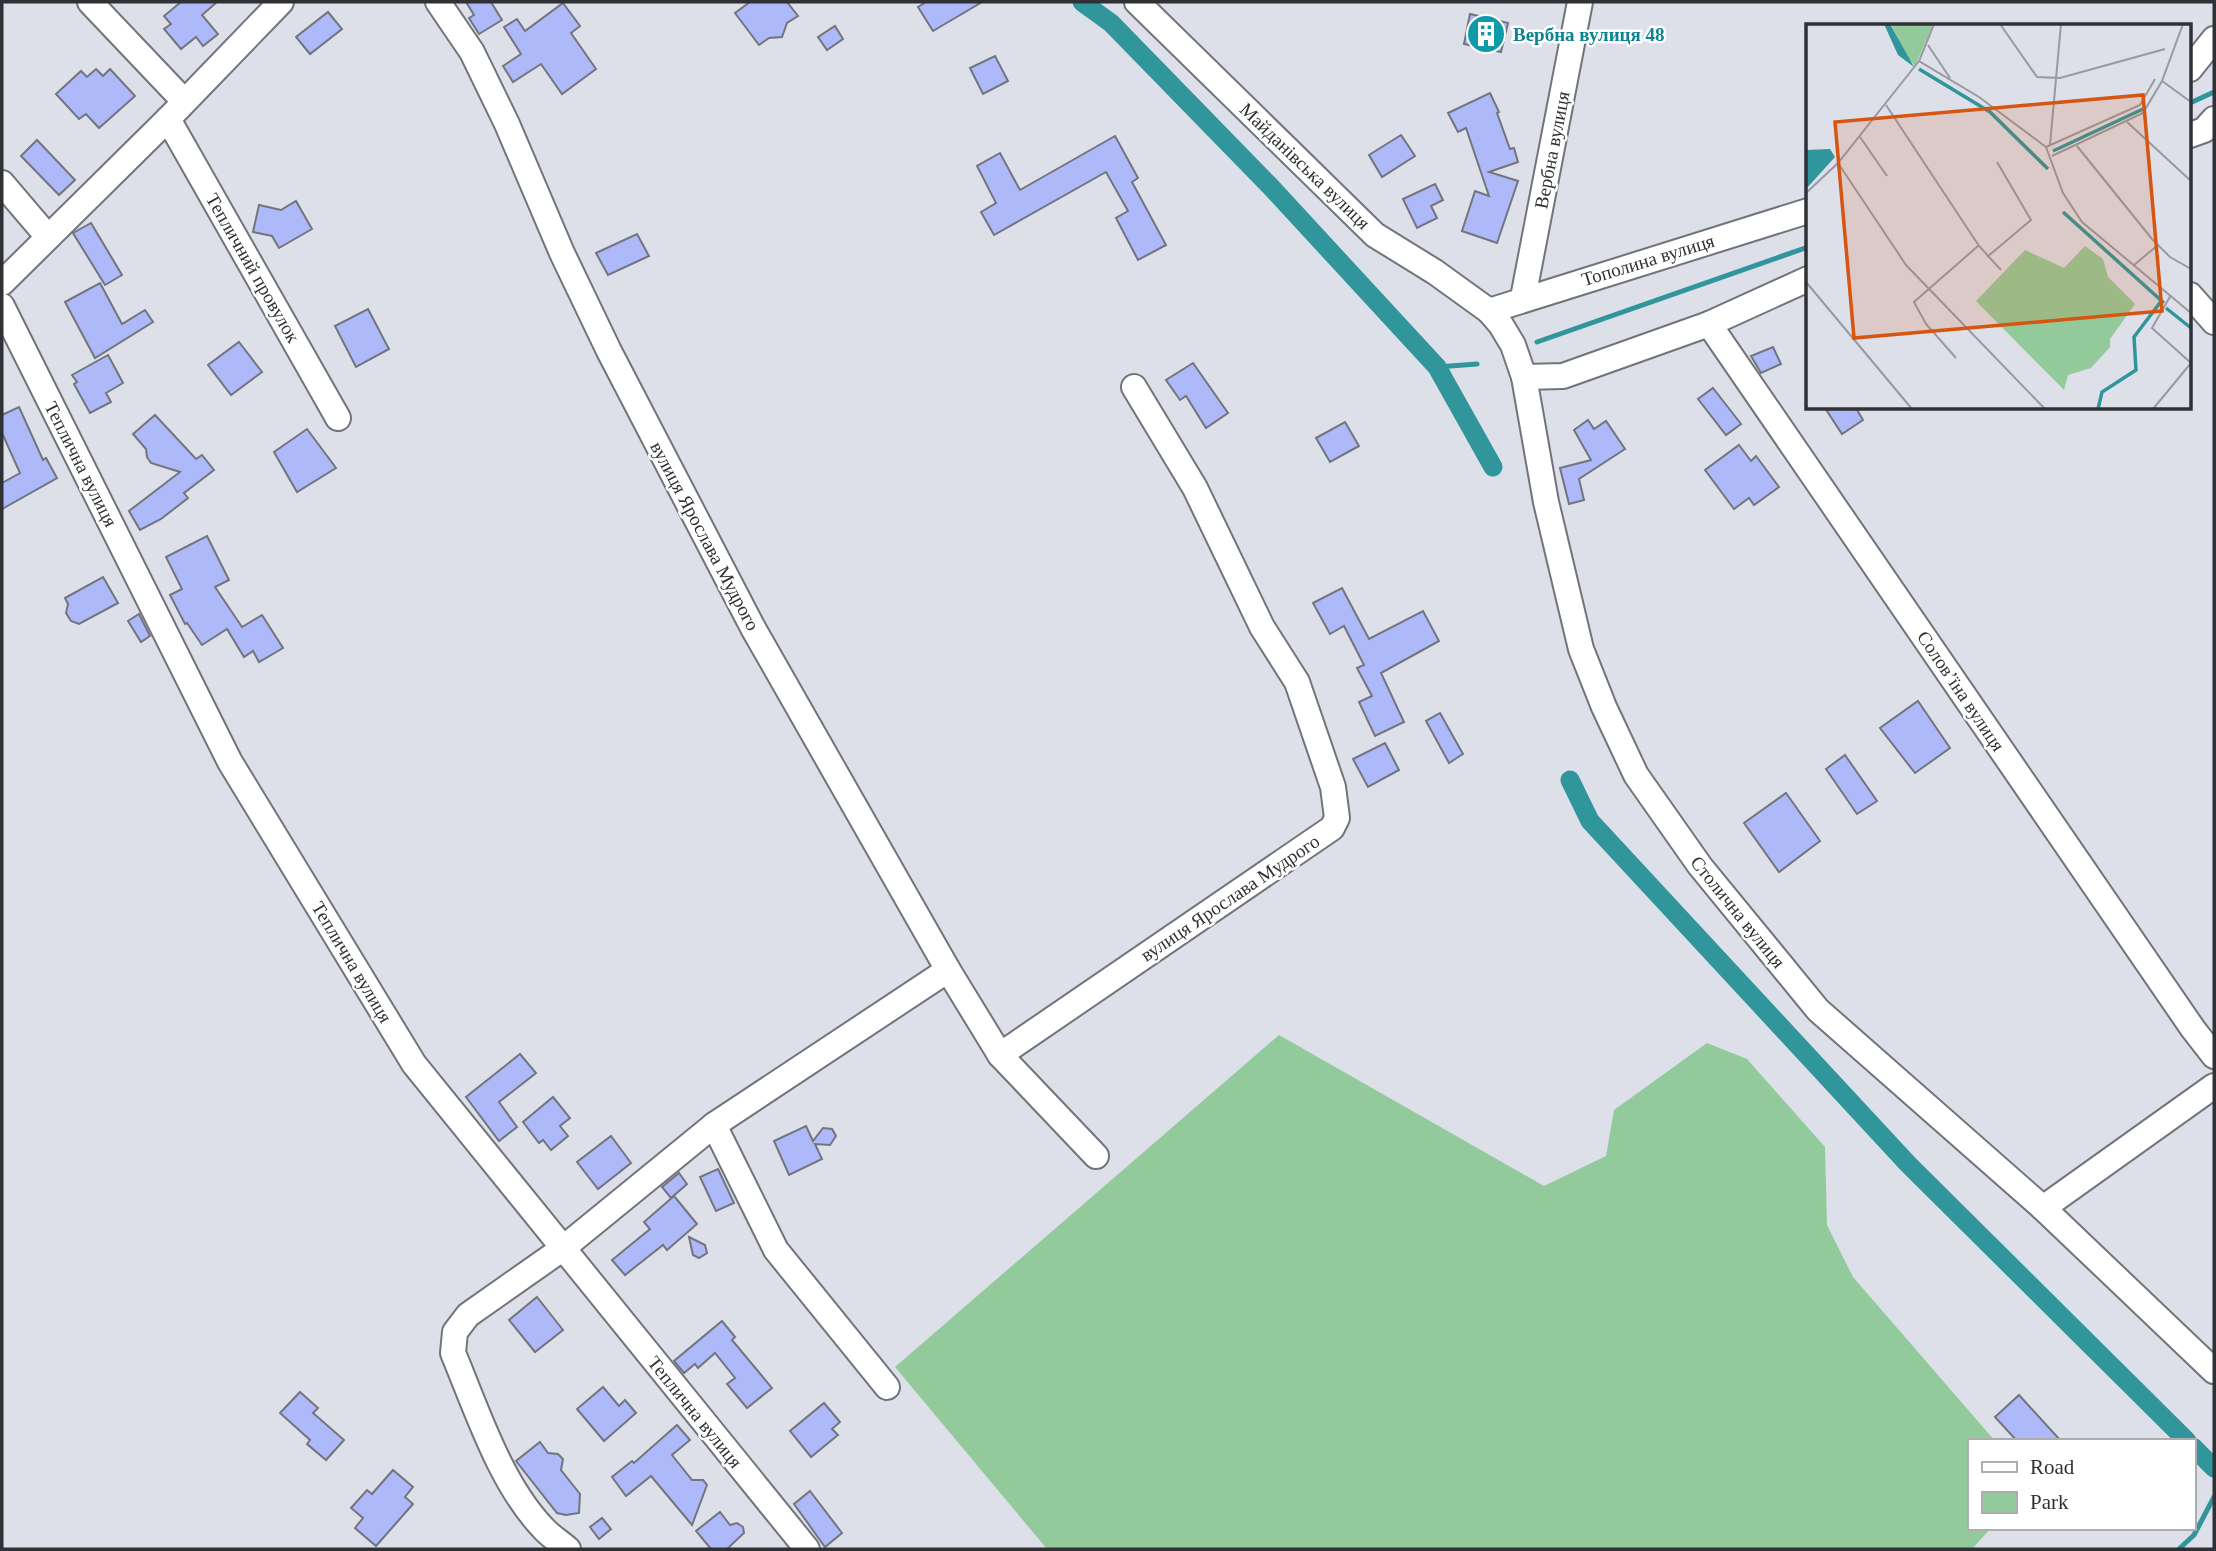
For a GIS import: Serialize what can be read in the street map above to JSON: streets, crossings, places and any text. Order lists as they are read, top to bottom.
{
  "streets": {
    "street": [
      "Вербна вулиця",
      "Майданівська вулиця",
      "Тополина вулиця",
      "Тепличний провулок",
      "Теплична вулиця",
      "вулиця Ярослава Мудрого",
      "Соловʼїна вулиця",
      "Столична вулиця"
    ]
  },
  "crossings": [
    ["Вербна вулиця", "Тополина вулиця"],
    ["Майданівська вулиця", "Тополина вулиця"],
    ["Майданівська вулиця", "Столична вулиця"],
    ["Тополина вулиця", "Столична вулиця"]
  ],
  "places": {
    "building": ["Вербна вулиця 48"]
  },
  "legend": ["Road", "Park"]
}
